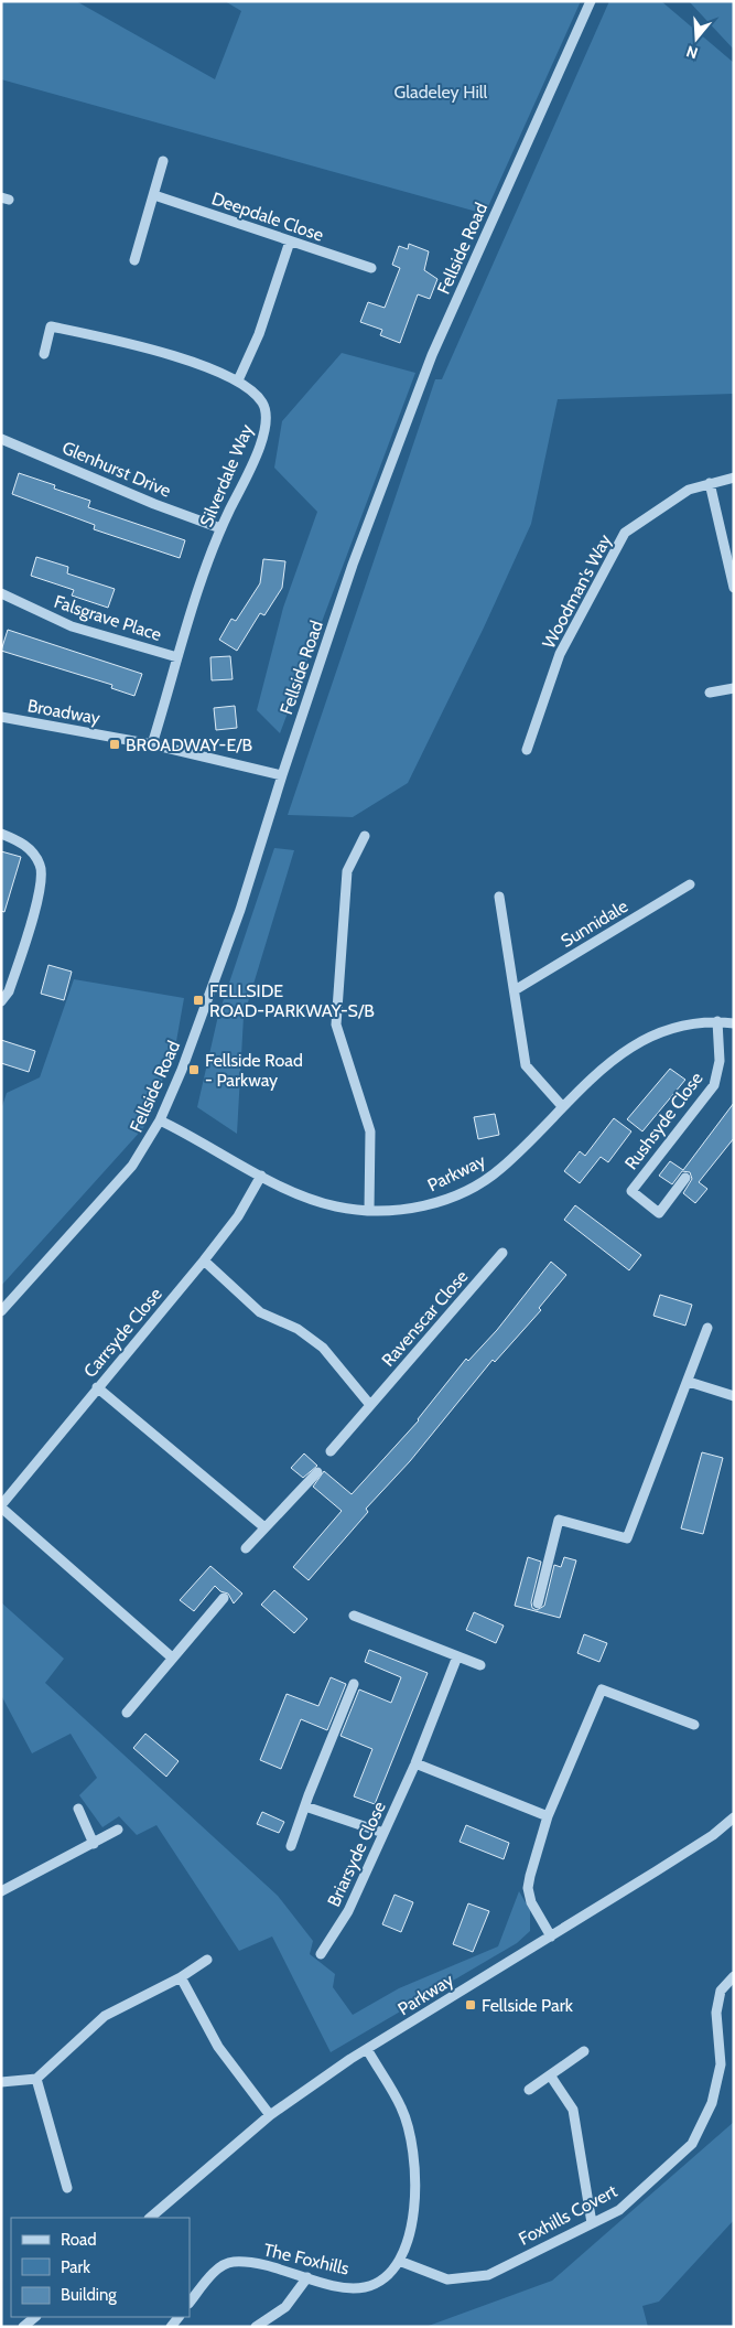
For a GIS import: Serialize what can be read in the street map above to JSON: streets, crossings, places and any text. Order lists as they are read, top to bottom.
{
  "streets": {
    "street": [
      "Deepdale Close",
      "Fellside Road",
      "Glenhurst Drive",
      "Silverdale Way",
      "Woodman's Way",
      "Falsgrave Place",
      "Broadway",
      "Sunnidale",
      "Rushsyde Close",
      "Parkway",
      "Ravenscar Close",
      "Carrsyde Close",
      "Briarsyde Close",
      "Foxhills Covert",
      "The Foxhills"
    ]
  },
  "crossings": [
    ["Fellside Road", "Broadway"],
    ["Fellside Road", "Parkway"],
    ["Glenhurst Drive", "Silverdale Way"],
    ["Silverdale Way", "Falsgrave Place"],
    ["Silverdale Way", "Broadway"],
    ["Rushsyde Close", "Parkway"],
    ["Parkway", "Carrsyde Close"],
    ["Parkway", "The Foxhills"],
    ["Foxhills Covert", "The Foxhills"]
  ],
  "parks": ["Gladeley Hill"],
  "places": {
    "transit": [
      "BROADWAY-E/B",
      "FELLSIDE ROAD-PARKWAY-S/B",
      "Fellside Road - Parkway",
      "Fellside Park"
    ]
  },
  "legend": ["Road", "Park", "Building"],
  "north": "bottom"
}
